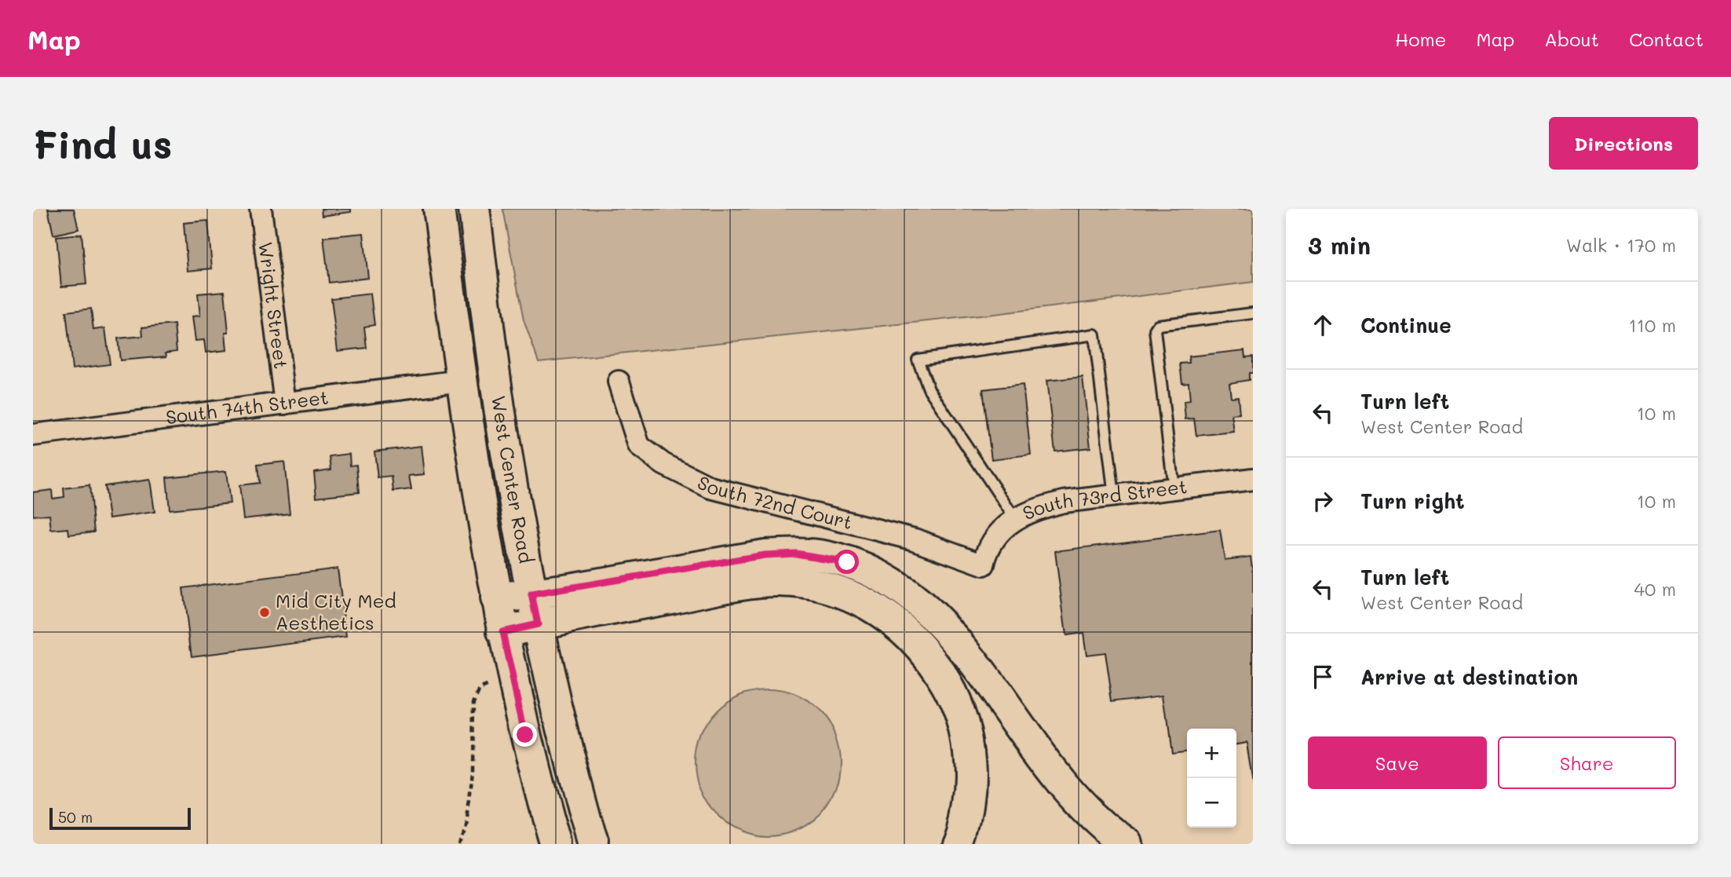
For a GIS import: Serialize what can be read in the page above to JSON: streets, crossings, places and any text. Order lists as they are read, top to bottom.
{
  "streets": {
    "main road": ["West Center Road"],
    "street": [
      "Wright Street",
      "South 74th Street",
      "South 72nd Court",
      "South 73rd Street"
    ]
  },
  "crossings": [
    ["Wright Street", "South 74th Street"],
    ["South 74th Street", "West Center Road"],
    ["South 72nd Court", "South 73rd Street"]
  ],
  "places": ["Mid City Med Aesthetics"],
  "scale_bar": "50 m",
  "page": {
    "header": "Map",
    "nav": [
      "Home",
      "Map",
      "About",
      "Contact"
    ],
    "buttons": [
      "Directions",
      ["Save", "Share"]
    ],
    "title": "Find us",
    "heading": ["3 min", "Walk · 170 m"],
    "list": [
      ["Continue", "110 m"],
      ["Turn left", "West Center Road", "10 m"],
      ["Turn right", "10 m"],
      ["Turn left", "West Center Road", "40 m"],
      "Arrive at destination"
    ],
    "map_buttons": ["+", "−"],
    "scale": "50 m"
  }
}
